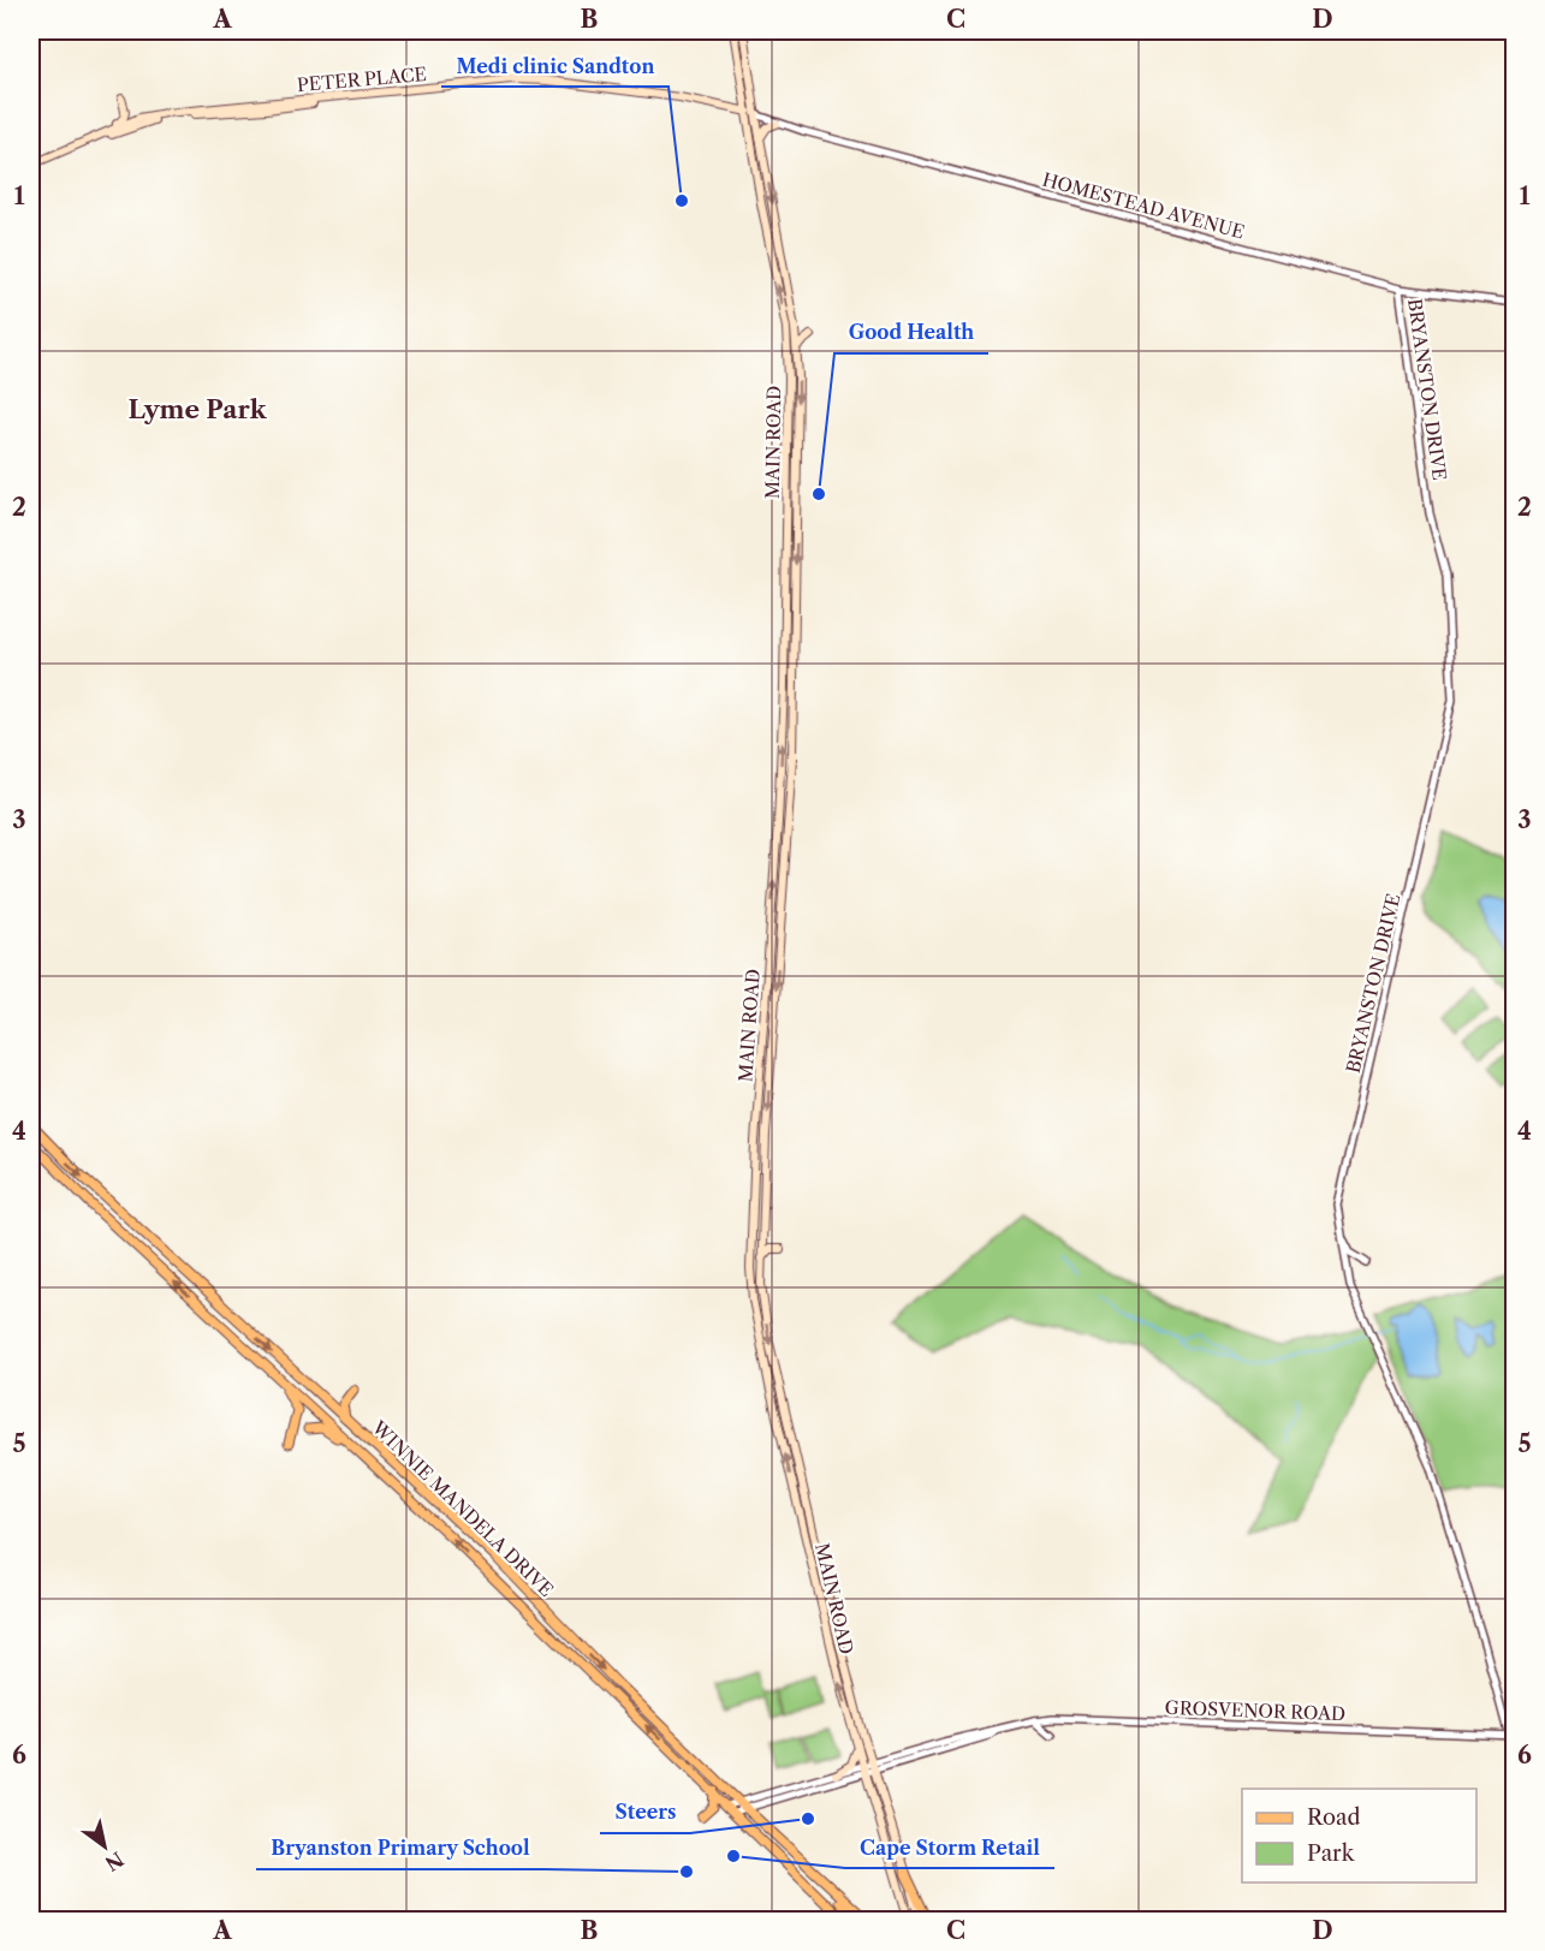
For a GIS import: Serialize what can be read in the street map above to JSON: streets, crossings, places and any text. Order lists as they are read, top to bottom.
{
  "streets": {
    "main road": ["PETER PLACE", "MAIN ROAD", "WINNIE MANDELA DRIVE"],
    "street": ["HOMESTEAD AVENUE", "BRYANSTON DRIVE", "GROSVENOR ROAD"]
  },
  "crossings": [
    ["PETER PLACE", "HOMESTEAD AVENUE"],
    ["PETER PLACE", "MAIN ROAD"],
    ["HOMESTEAD AVENUE", "BRYANSTON DRIVE"],
    ["HOMESTEAD AVENUE", "MAIN ROAD"],
    ["BRYANSTON DRIVE", "GROSVENOR ROAD"],
    ["MAIN ROAD", "GROSVENOR ROAD"],
    ["WINNIE MANDELA DRIVE", "GROSVENOR ROAD"]
  ],
  "districts": ["Lyme Park"],
  "places": [
    "Medi clinic Sandton",
    "Good Health",
    "Steers",
    "Cape Storm Retail",
    "Bryanston Primary School"
  ],
  "legend": ["Road", "Park"],
  "north": "bottom right",
  "grid": {
    "columns": [
      "A",
      "B",
      "C",
      "D"
    ],
    "rows": [
      "1",
      "2",
      "3",
      "4",
      "5",
      "6"
    ]
  }
}
